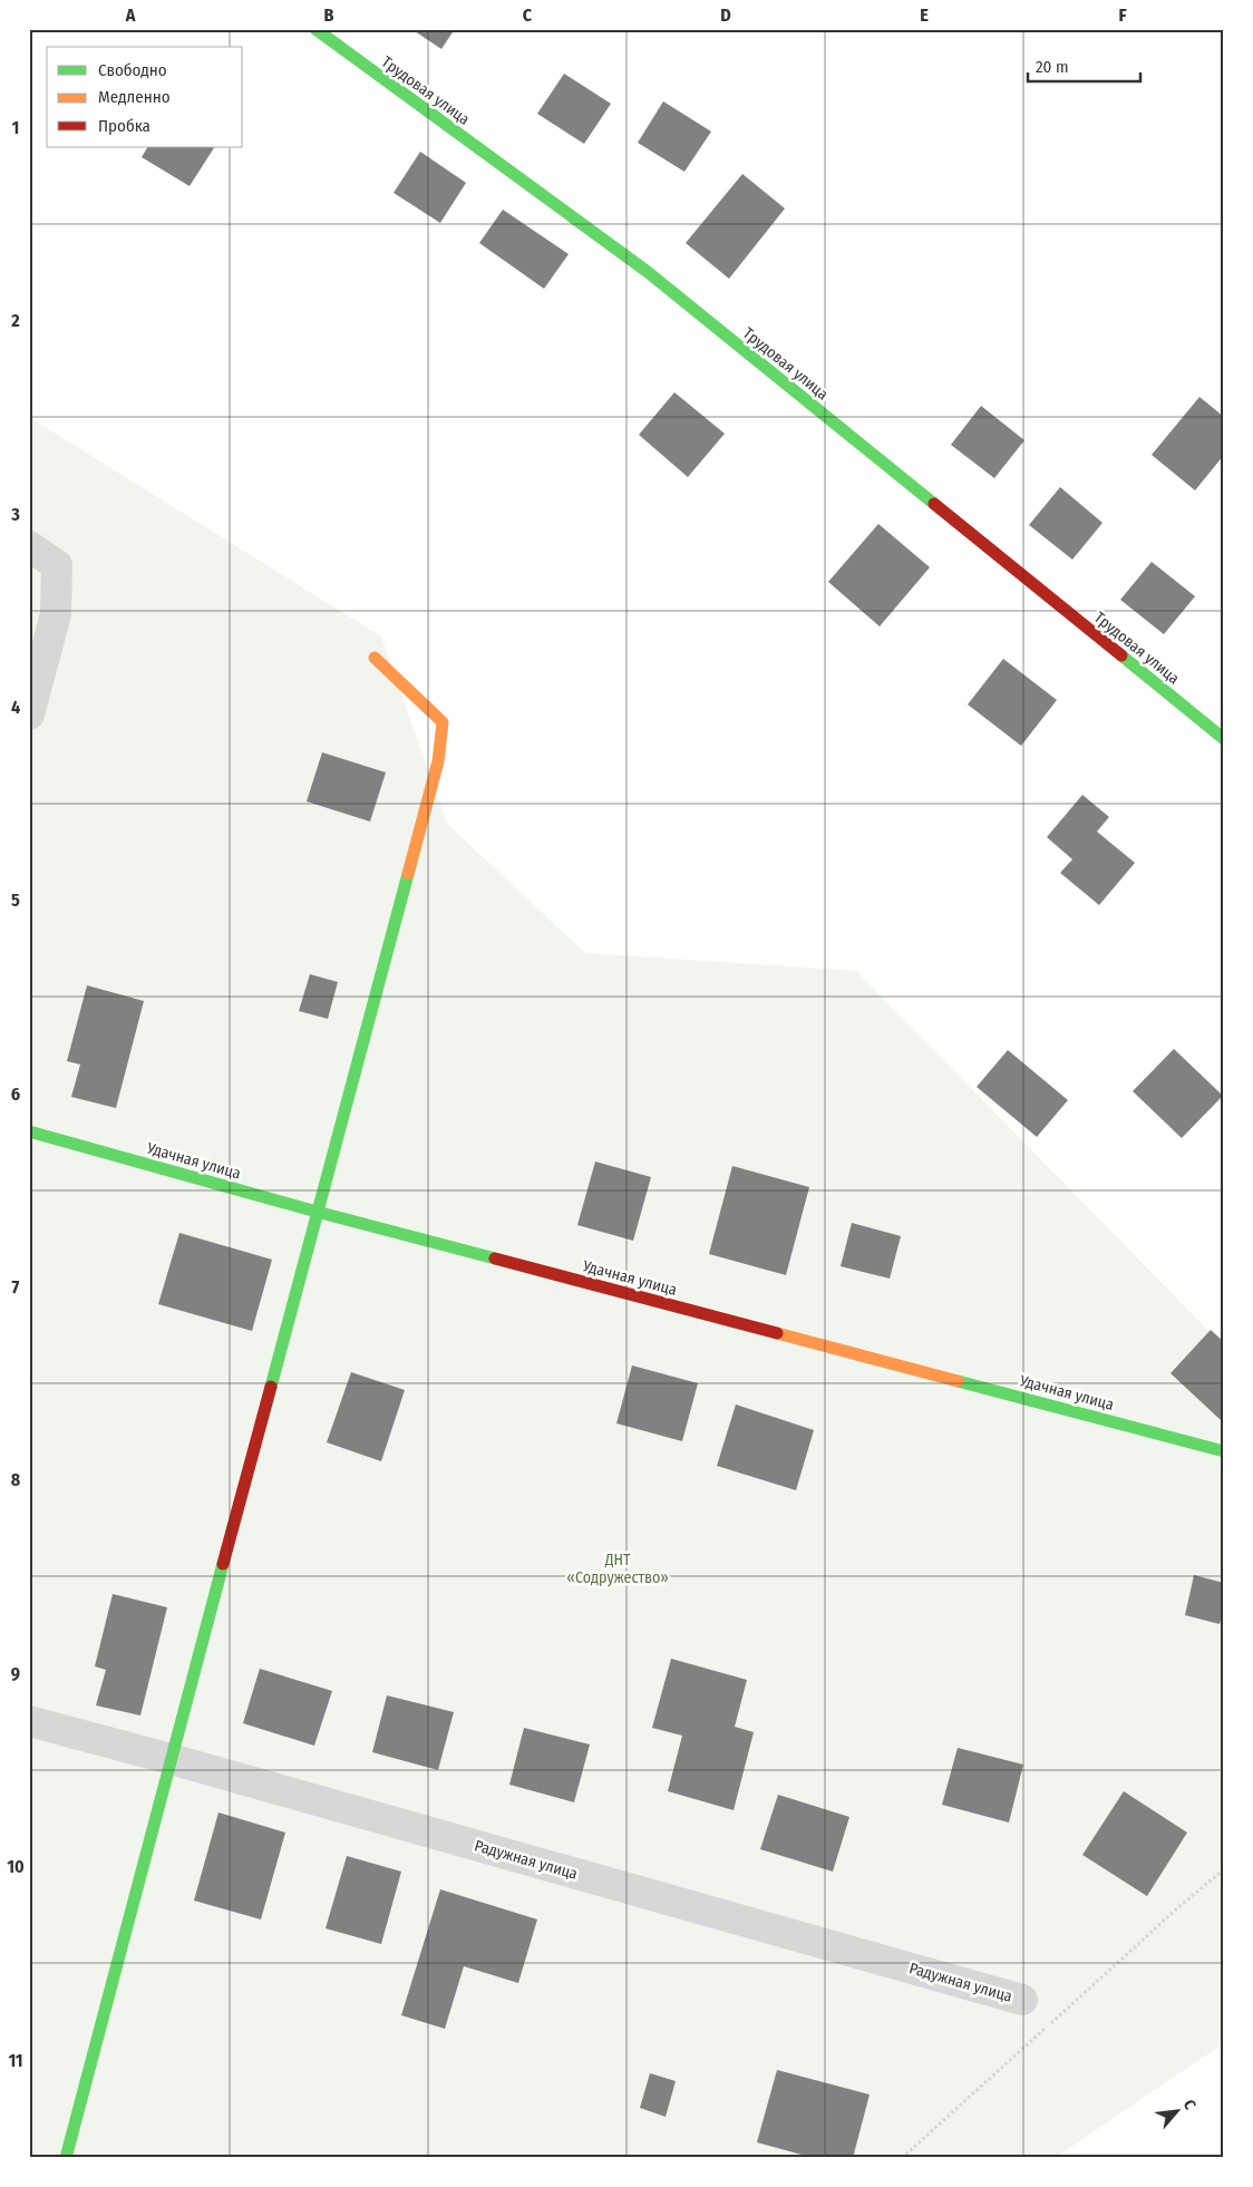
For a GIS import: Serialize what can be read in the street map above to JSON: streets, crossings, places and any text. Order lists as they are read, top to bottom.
{
  "streets": {
    "street": ["Трудовая улица", "Удачная улица", "Радужная улица"]
  },
  "parks": ["ДНТ «Содружество»"],
  "legend": ["Свободно", "Медленно", "Пробка"],
  "scale_bar": "20 m",
  "north": "top right",
  "grid": {
    "columns": [
      "A",
      "B",
      "C",
      "D",
      "E",
      "F"
    ],
    "rows": [
      "1",
      "2",
      "3",
      "4",
      "5",
      "6",
      "7",
      "8",
      "9",
      "10",
      "11"
    ]
  }
}
